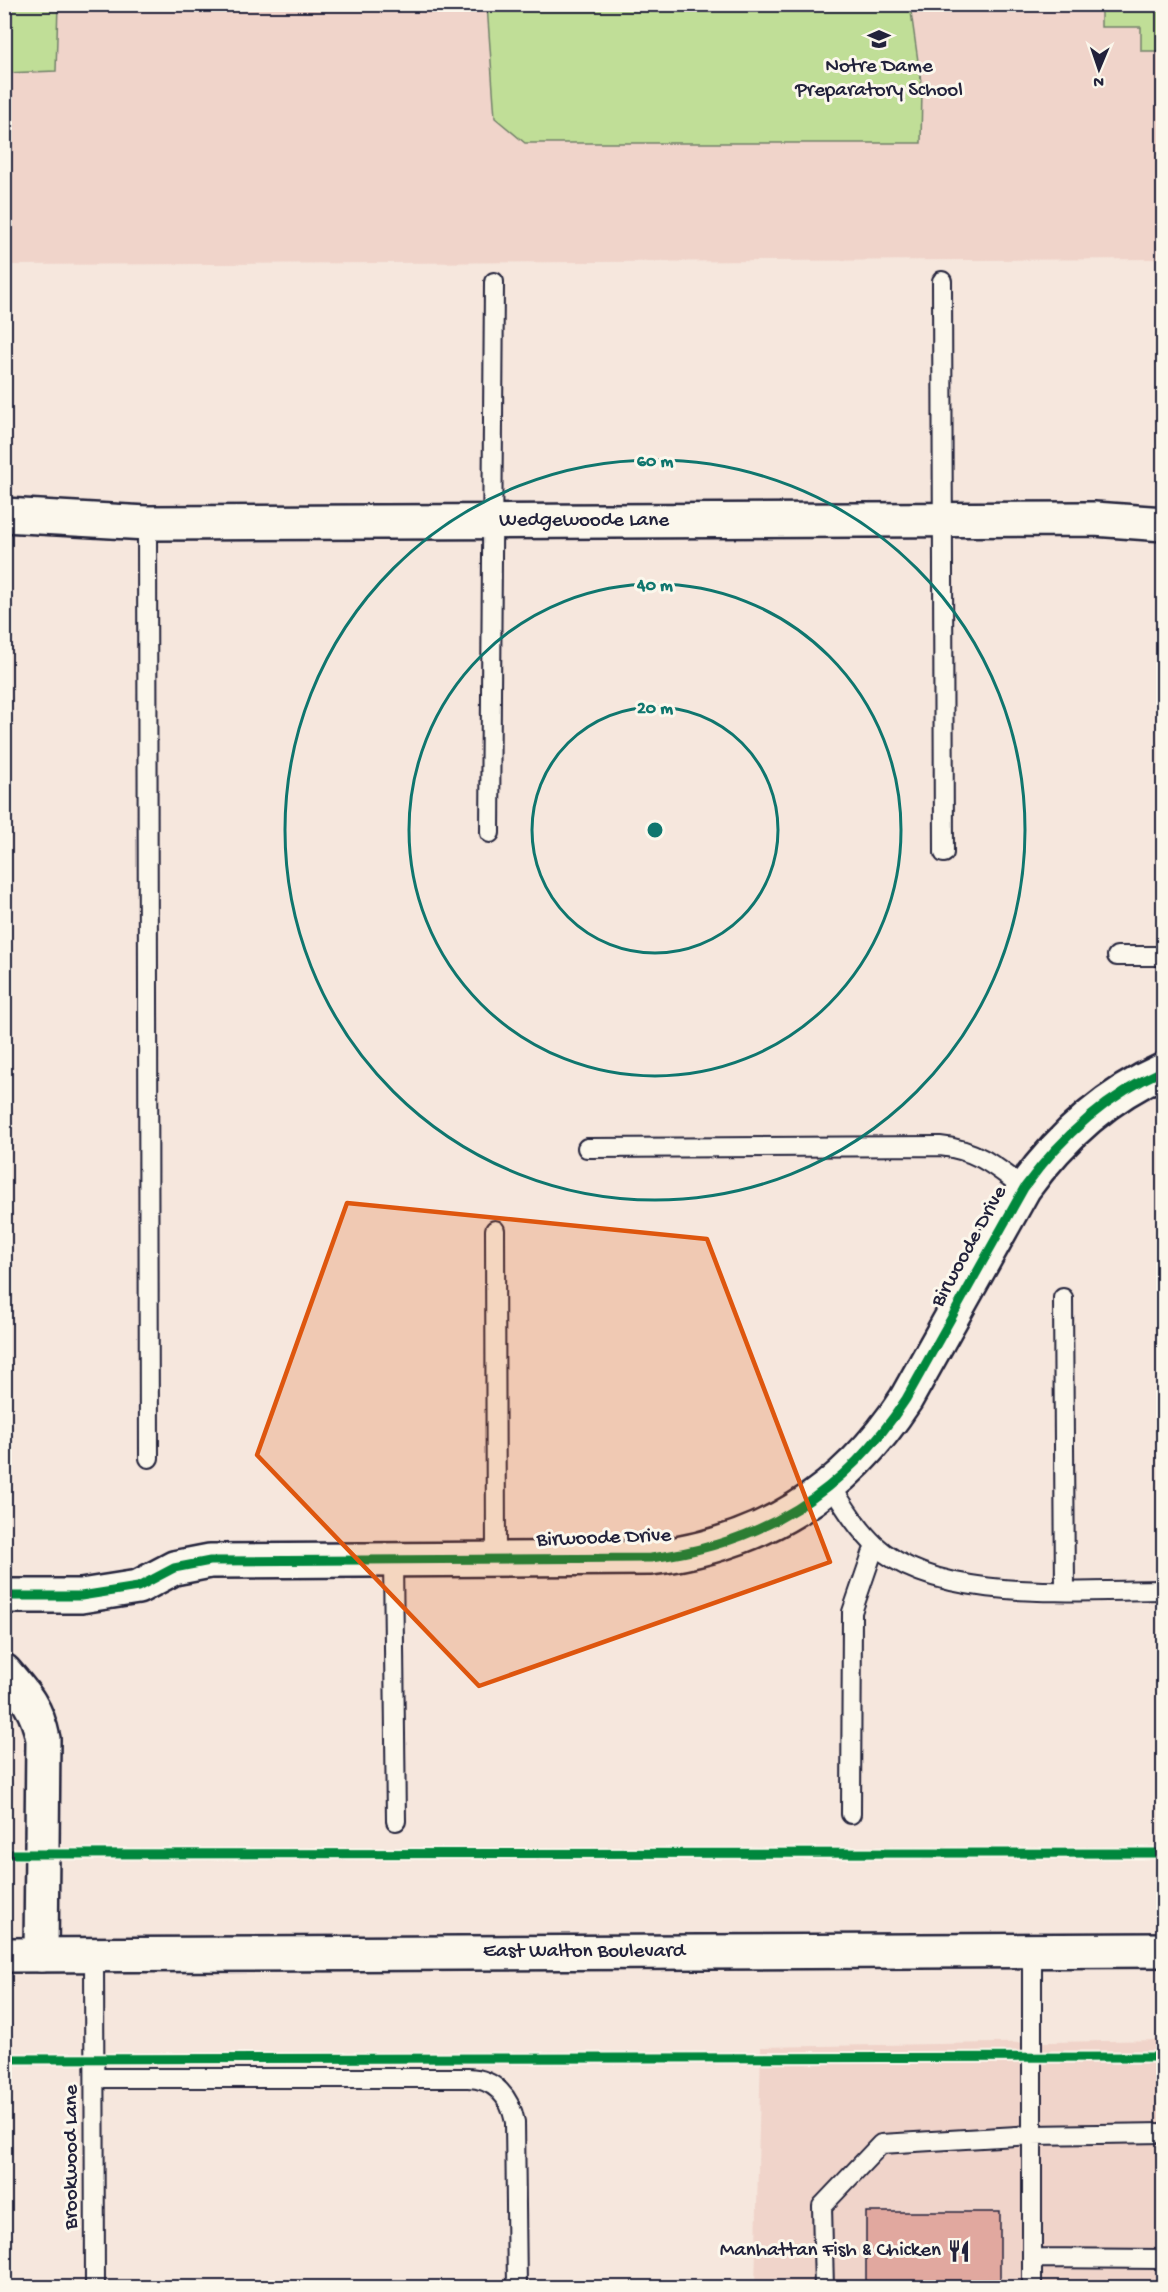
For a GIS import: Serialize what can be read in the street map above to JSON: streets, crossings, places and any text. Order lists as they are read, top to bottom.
{
  "streets": {
    "street": ["Wedgewoode Lane", "Birwoode Drive", "East Walton Boulevard"],
    "lane": ["Brookwood Lane"]
  },
  "crossings": [
    ["East Walton Boulevard", "Brookwood Lane"]
  ],
  "places": {
    "school or university": ["Notre Dame Preparatory School"],
    "restaurant": ["Manhattan Fish & Chicken"]
  },
  "north": "bottom",
  "rings": ["60 m", "40 m", "20 m"]
}
